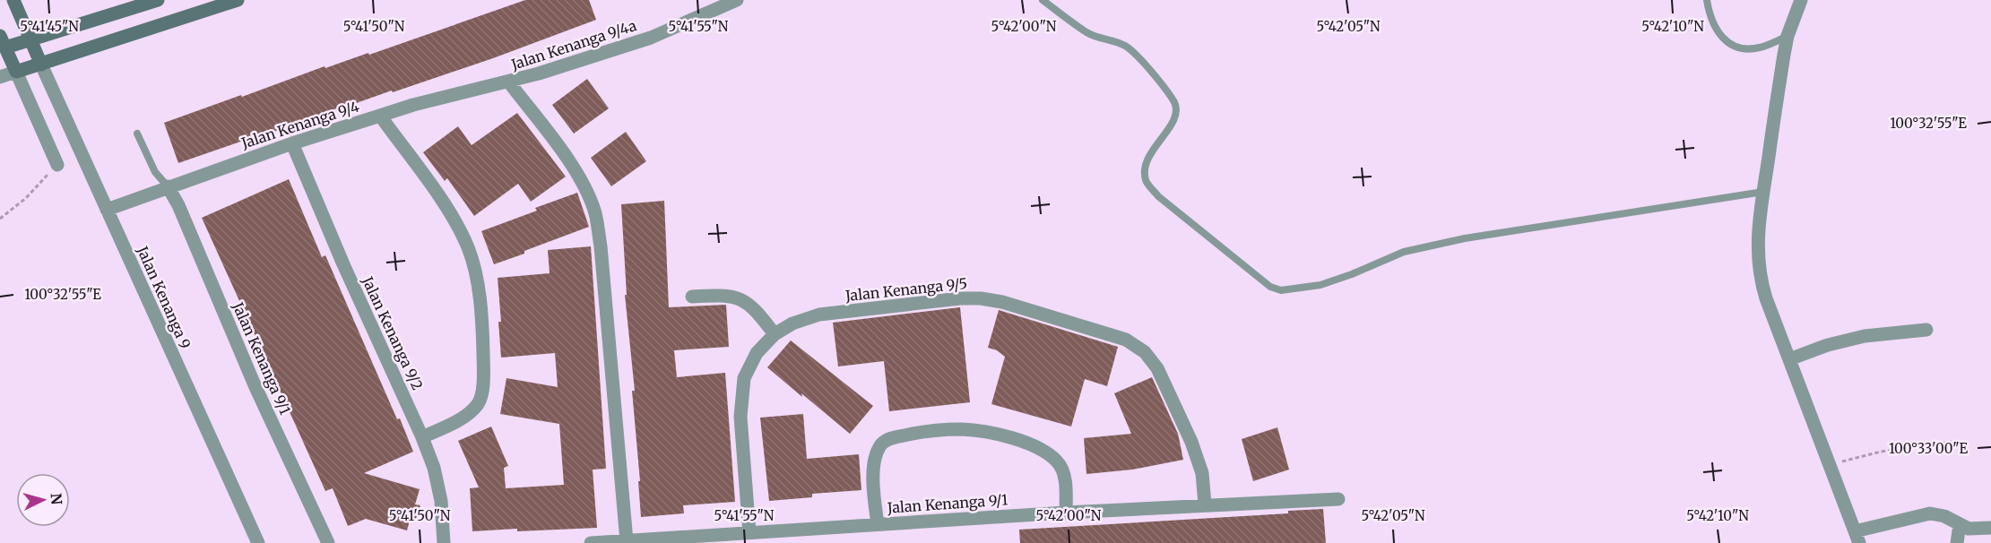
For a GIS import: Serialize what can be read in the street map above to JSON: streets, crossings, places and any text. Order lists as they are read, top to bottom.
{
  "streets": {
    "street": [
      "Jalan Kenanga 9/4a",
      "Jalan Kenanga 9/4",
      "Jalan Kenanga 9/5",
      "Jalan Kenanga 9",
      "Jalan Kenanga 9/2",
      "Jalan Kenanga 9/1"
    ]
  },
  "crossings": [
    ["Jalan Kenanga 9/4a", "Jalan Kenanga 9/4"],
    ["Jalan Kenanga 9/4", "Jalan Kenanga 9"],
    ["Jalan Kenanga 9/4", "Jalan Kenanga 9/2"],
    ["Jalan Kenanga 9/4", "Jalan Kenanga 9/1"],
    ["Jalan Kenanga 9/5", "Jalan Kenanga 9/1"]
  ],
  "north": "right",
  "coordinates": [
    "5°41'45\"N",
    "5°41'50\"N",
    "5°41'55\"N",
    "5°42'00\"N",
    "5°42'05\"N",
    "5°42'10\"N",
    "100°32'55\"E",
    "100°33'00\"E"
  ]
}
